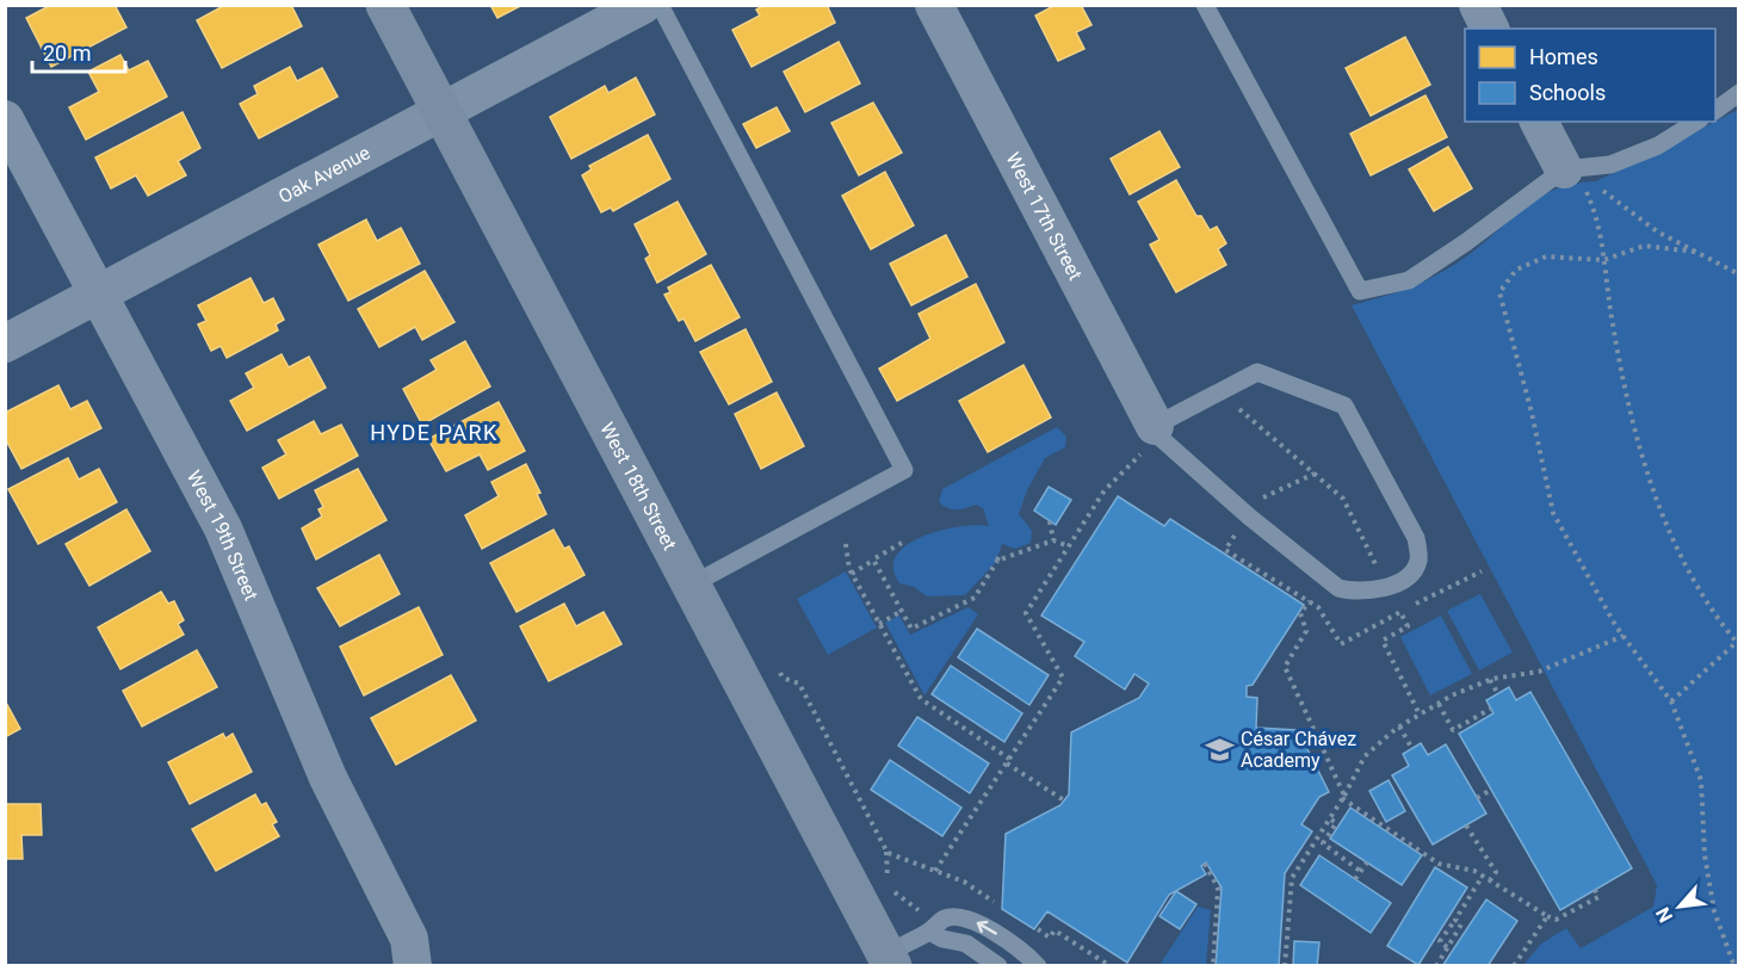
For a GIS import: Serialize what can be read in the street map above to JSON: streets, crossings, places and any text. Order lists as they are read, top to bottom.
{
  "streets": {
    "street": [
      "Oak Avenue",
      "West 17th Street",
      "West 18th Street",
      "West 19th Street"
    ]
  },
  "crossings": [
    ["Oak Avenue", "West 18th Street"],
    ["Oak Avenue", "West 19th Street"]
  ],
  "districts": ["HYDE PARK"],
  "places": {
    "school or university": ["César Chávez Academy"]
  },
  "legend": ["Homes", "Schools"],
  "scale_bar": "20 m",
  "north": "bottom left"
}
